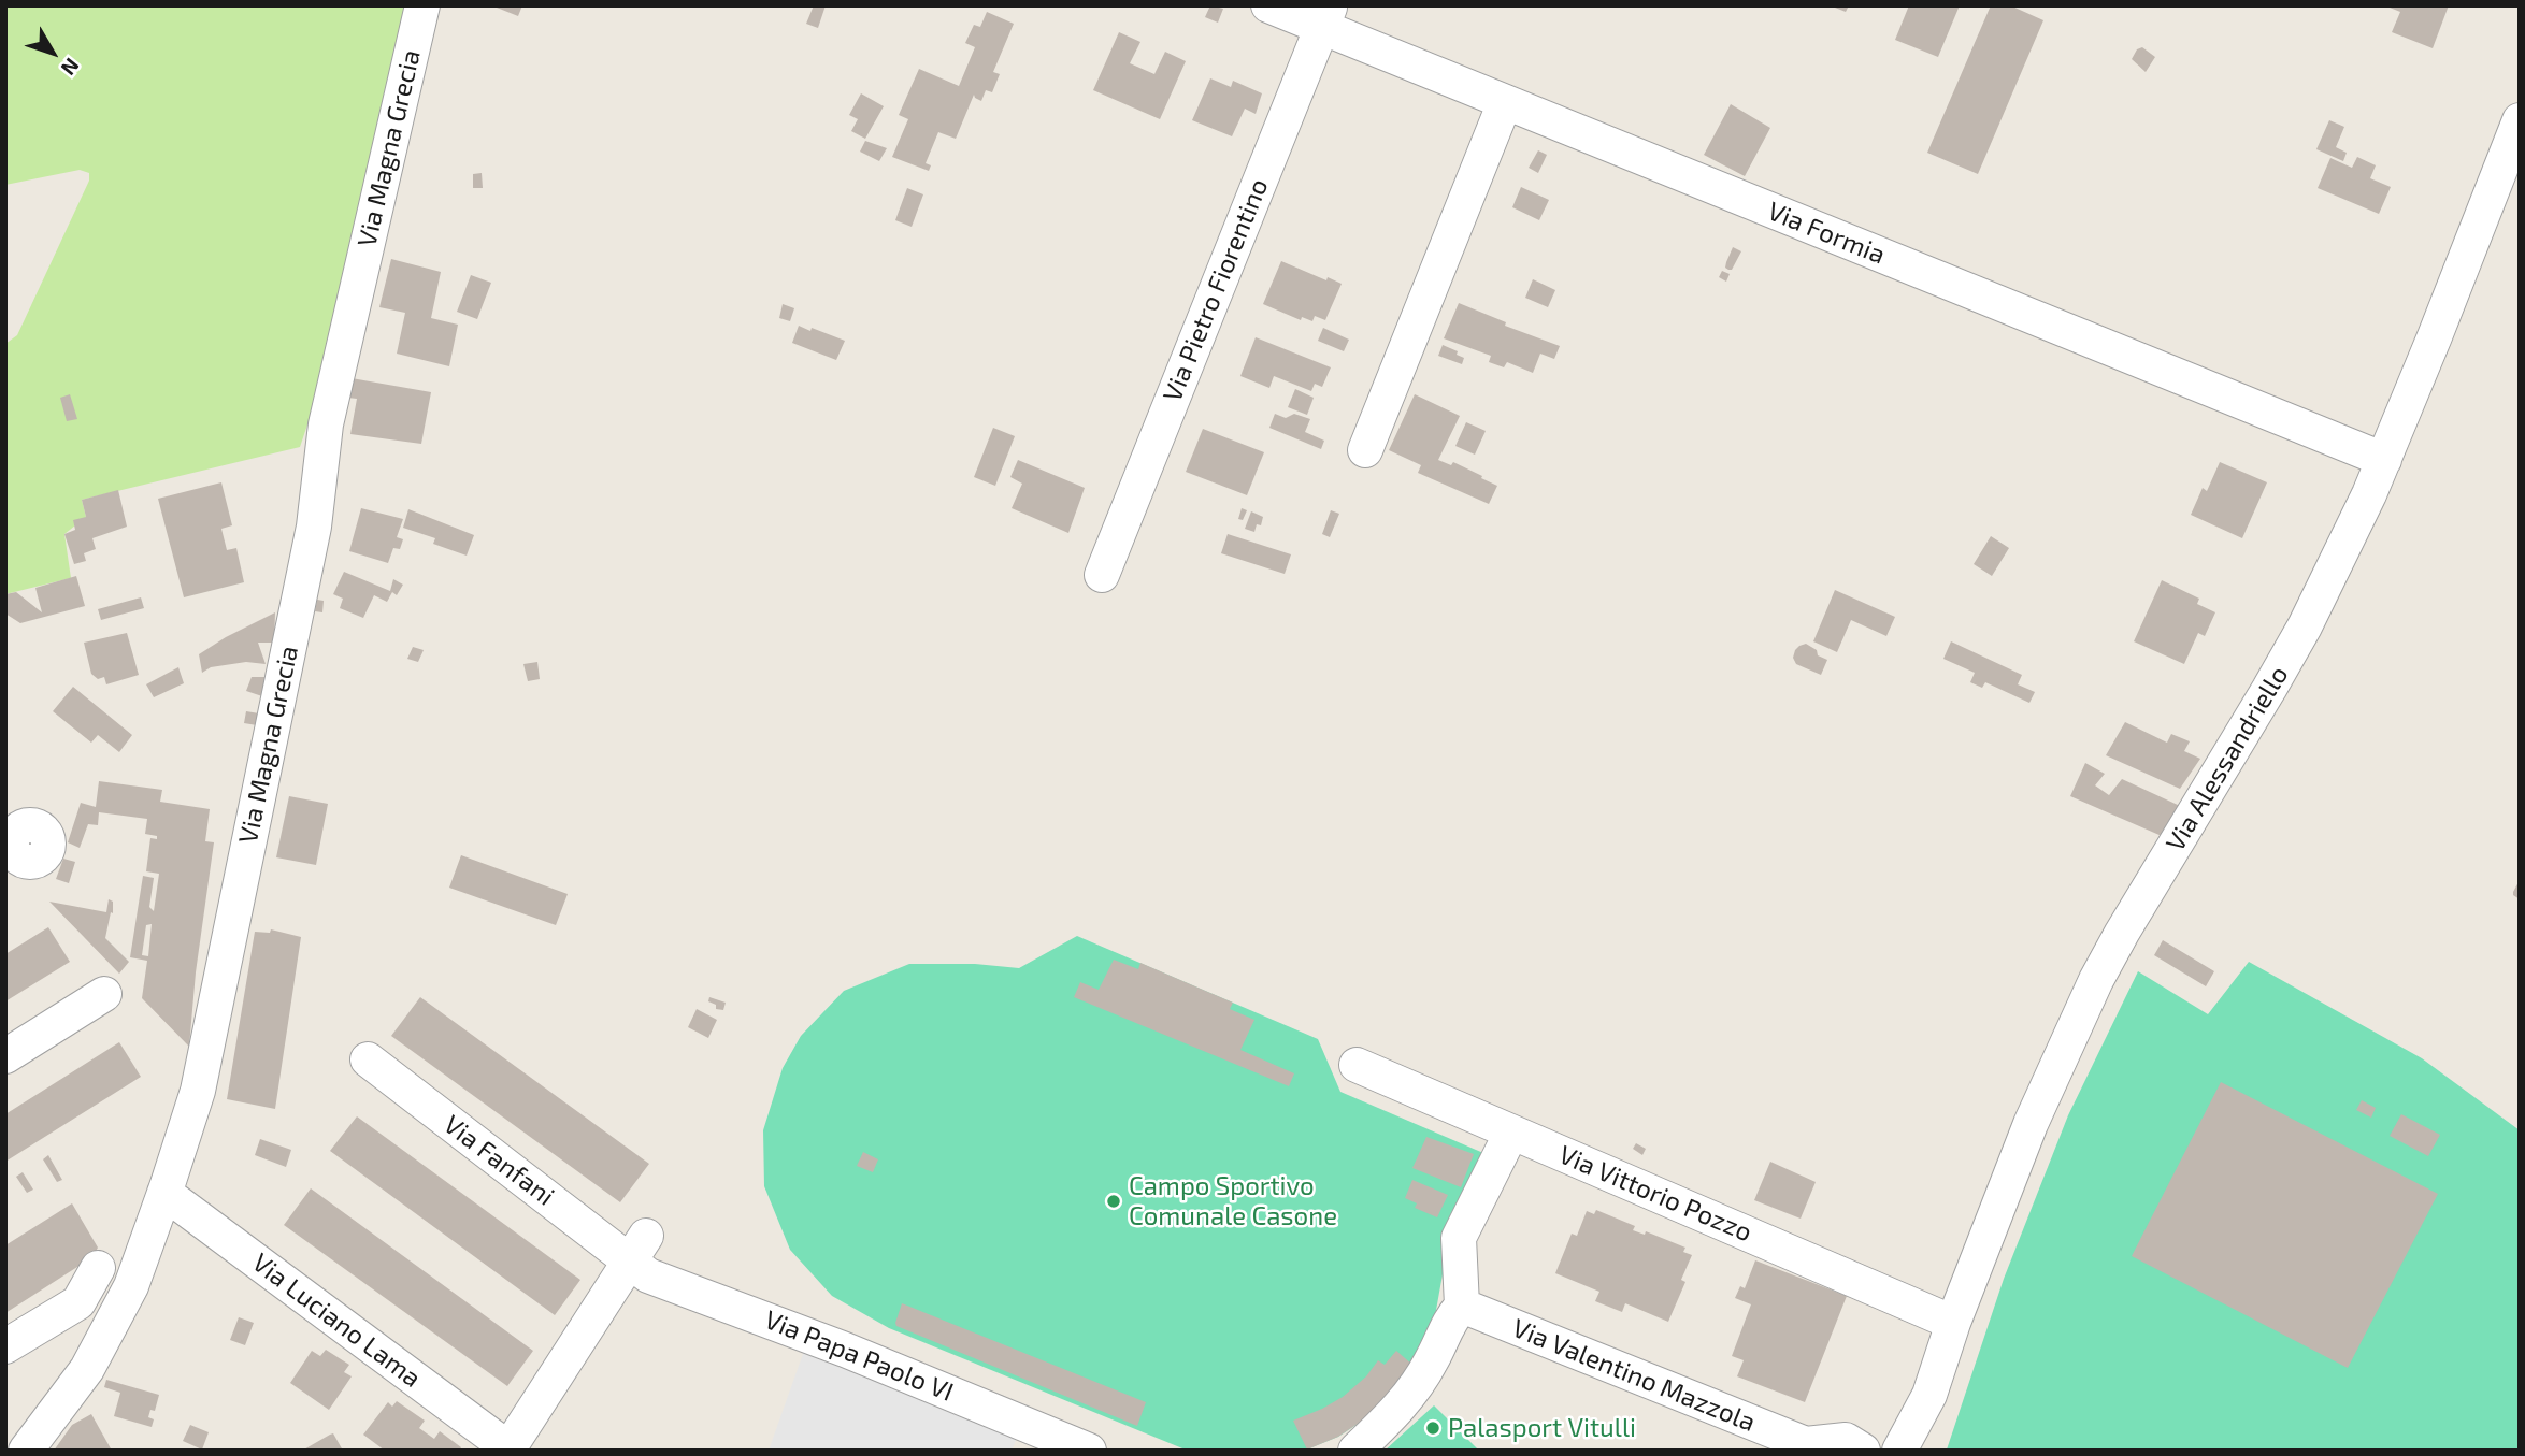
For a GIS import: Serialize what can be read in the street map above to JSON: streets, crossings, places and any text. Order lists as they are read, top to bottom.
{
  "streets": {
    "street": [
      "Via Magna Grecia",
      "Via Formia",
      "Via Pietro Fiorentino",
      "Via Alessandriello",
      "Via Fanfani",
      "Via Vittorio Pozzo",
      "Via Luciano Lama",
      "Via Papa Paolo VI",
      "Via Valentino Mazzola"
    ]
  },
  "crossings": [
    ["Via Magna Grecia", "Via Luciano Lama"],
    ["Via Formia", "Via Pietro Fiorentino"],
    ["Via Formia", "Via Alessandriello"],
    ["Via Alessandriello", "Via Vittorio Pozzo"],
    ["Via Fanfani", "Via Papa Paolo VI"]
  ],
  "places": ["Campo Sportivo Comunale Casone", "Palasport Vitulli"],
  "north": "bottom right"
}
